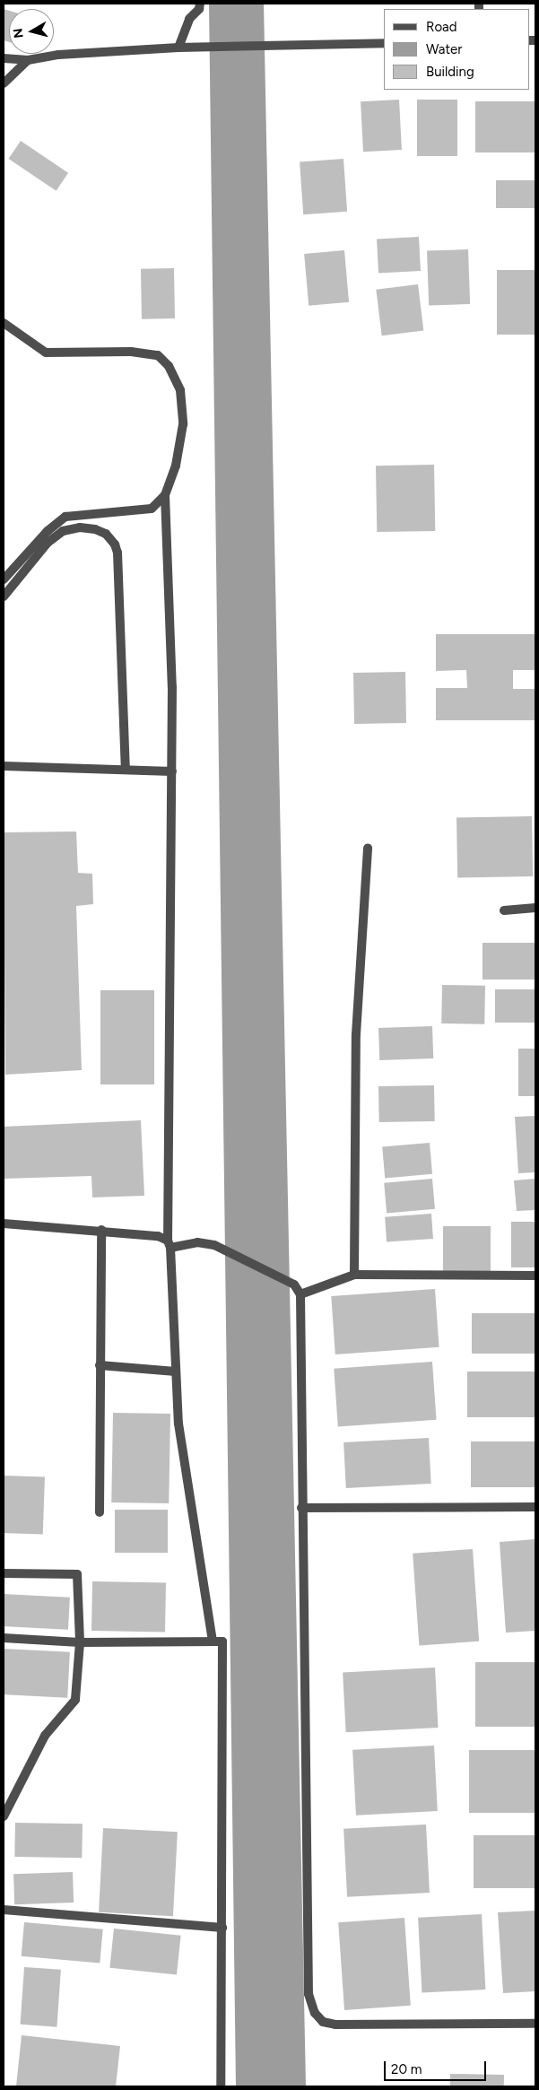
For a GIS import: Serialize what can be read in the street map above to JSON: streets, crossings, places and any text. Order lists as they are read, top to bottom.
{
  "legend": ["Road", "Water", "Building"],
  "scale_bar": "20 m",
  "north": "left"
}
